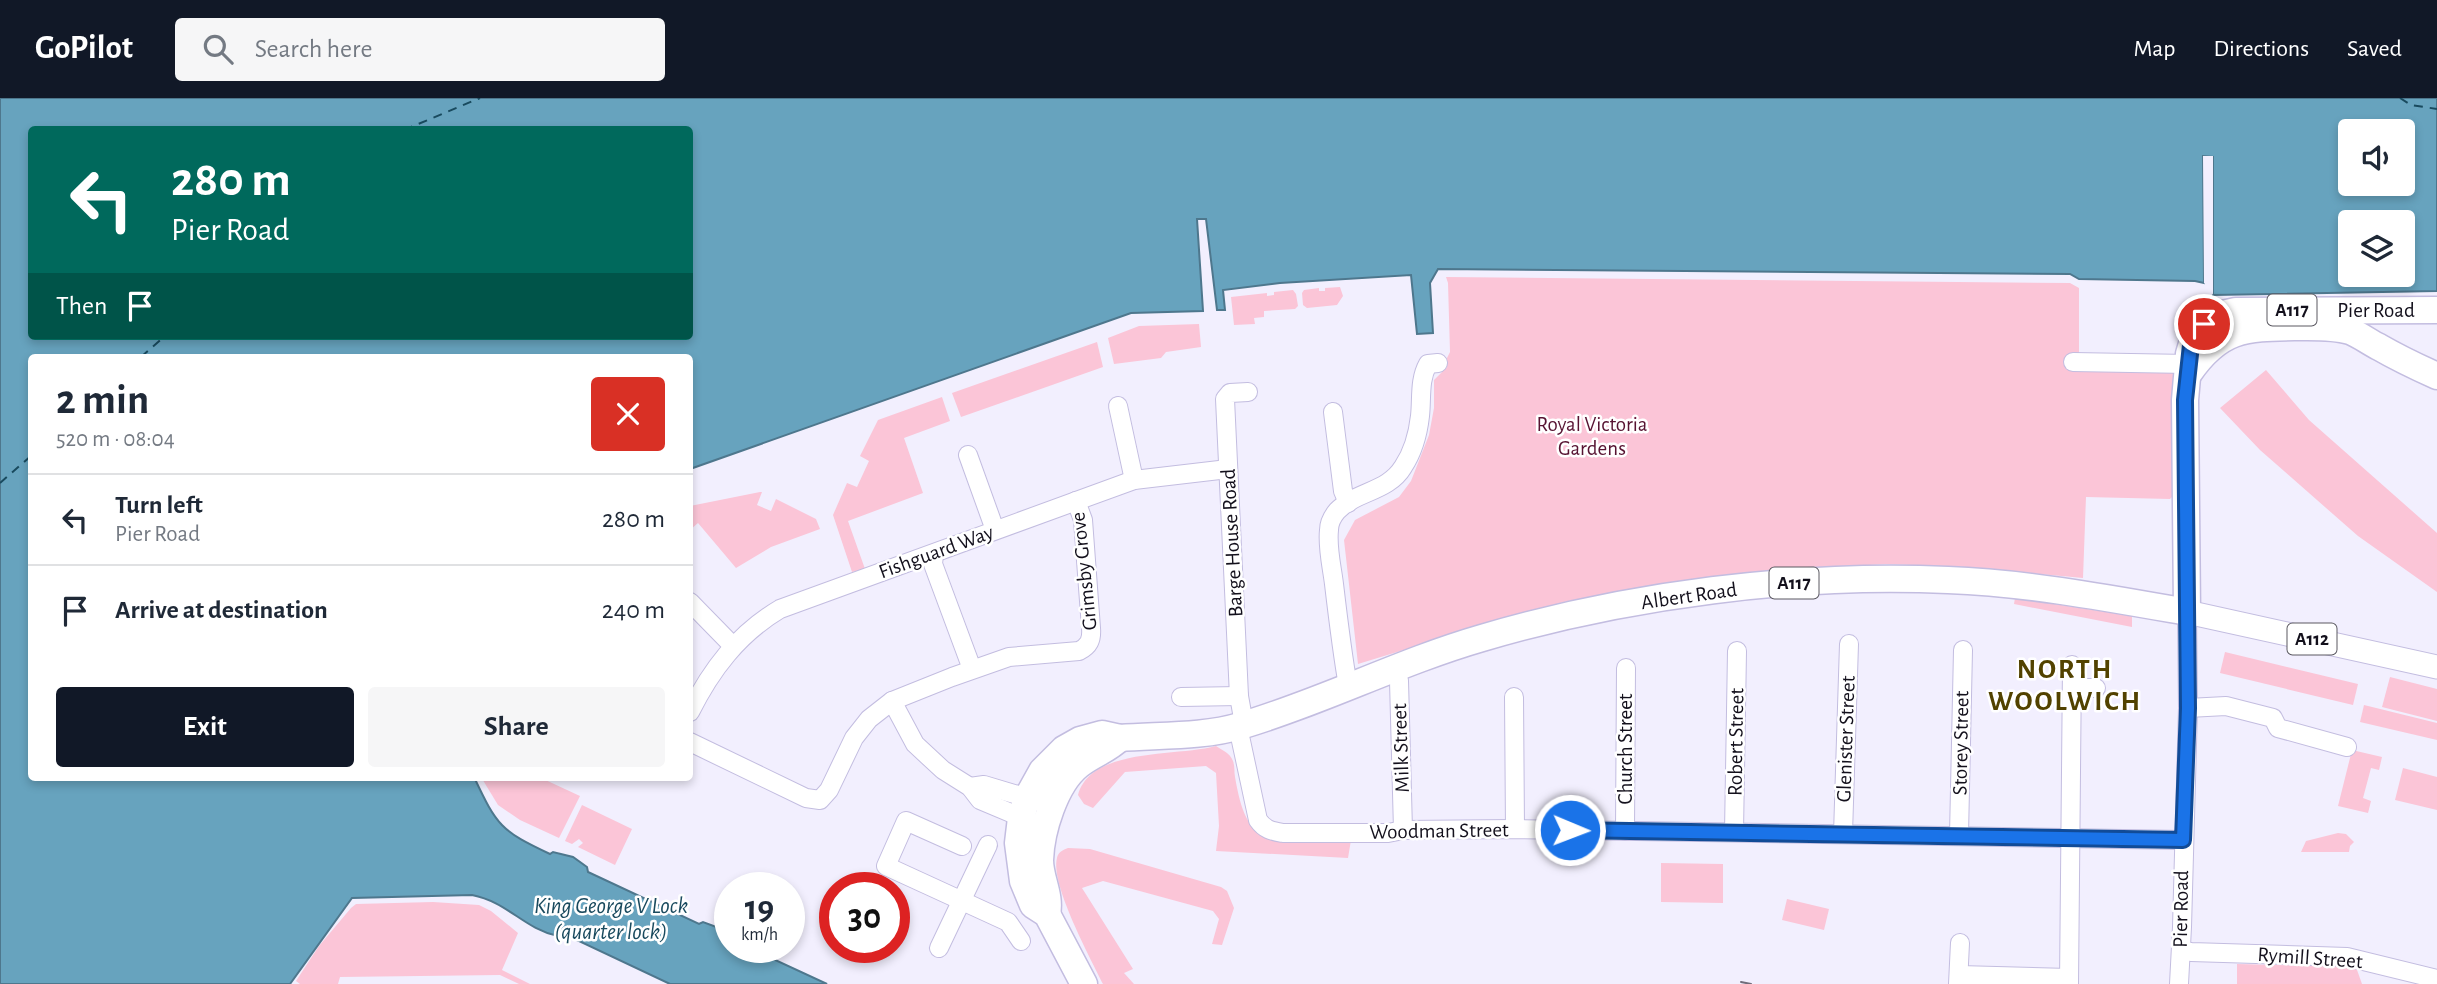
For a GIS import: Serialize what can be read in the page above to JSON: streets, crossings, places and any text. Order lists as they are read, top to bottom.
{
  "streets": {
    "highway": ["A117", "Pier Road", "Albert Road"],
    "main road": ["A112"],
    "street": [
      "Barge House Road",
      "Fishguard Way",
      "Grimsby Grove",
      "Glenister Street",
      "Robert Street",
      "Storey Street",
      "Milk Street",
      "Church Street",
      "Woodman Street",
      "Rymill Street"
    ]
  },
  "crossings": [
    ["A117", "Albert Road"],
    ["Pier Road", "Albert Road"],
    ["Pier Road", "Woodman Street"],
    ["Pier Road", "Rymill Street"],
    ["Barge House Road", "Fishguard Way"],
    ["Barge House Road", "Albert Road"],
    ["Barge House Road", "Woodman Street"],
    ["Fishguard Way", "Grimsby Grove"],
    ["Albert Road", "Milk Street"],
    ["Albert Road", "Woodman Street"],
    ["Glenister Street", "Woodman Street"],
    ["Robert Street", "Woodman Street"],
    ["Storey Street", "Woodman Street"],
    ["Milk Street", "Woodman Street"],
    ["Church Street", "Woodman Street"]
  ],
  "districts": ["NORTH WOOLWICH"],
  "water": ["King George V Lock (quarter lock)"],
  "parks": ["Royal Victoria Gardens"],
  "page": {
    "header": "GoPilot",
    "search": "Search here",
    "nav": ["Map", "Directions", "Saved"],
    "turn": ["280 m", "Pier Road"],
    "then": "Then",
    "heading": ["2 min", "520 m · 08:04"],
    "list": [
      {
        "name": "Turn left",
        "note": "Pier Road",
        "value": "280 m"
      },
      {
        "name": "Arrive at destination",
        "value": "240 m"
      }
    ],
    "buttons": ["Exit", "Share"],
    "speed": "19 km/h",
    "limit": "30"
  }
}
